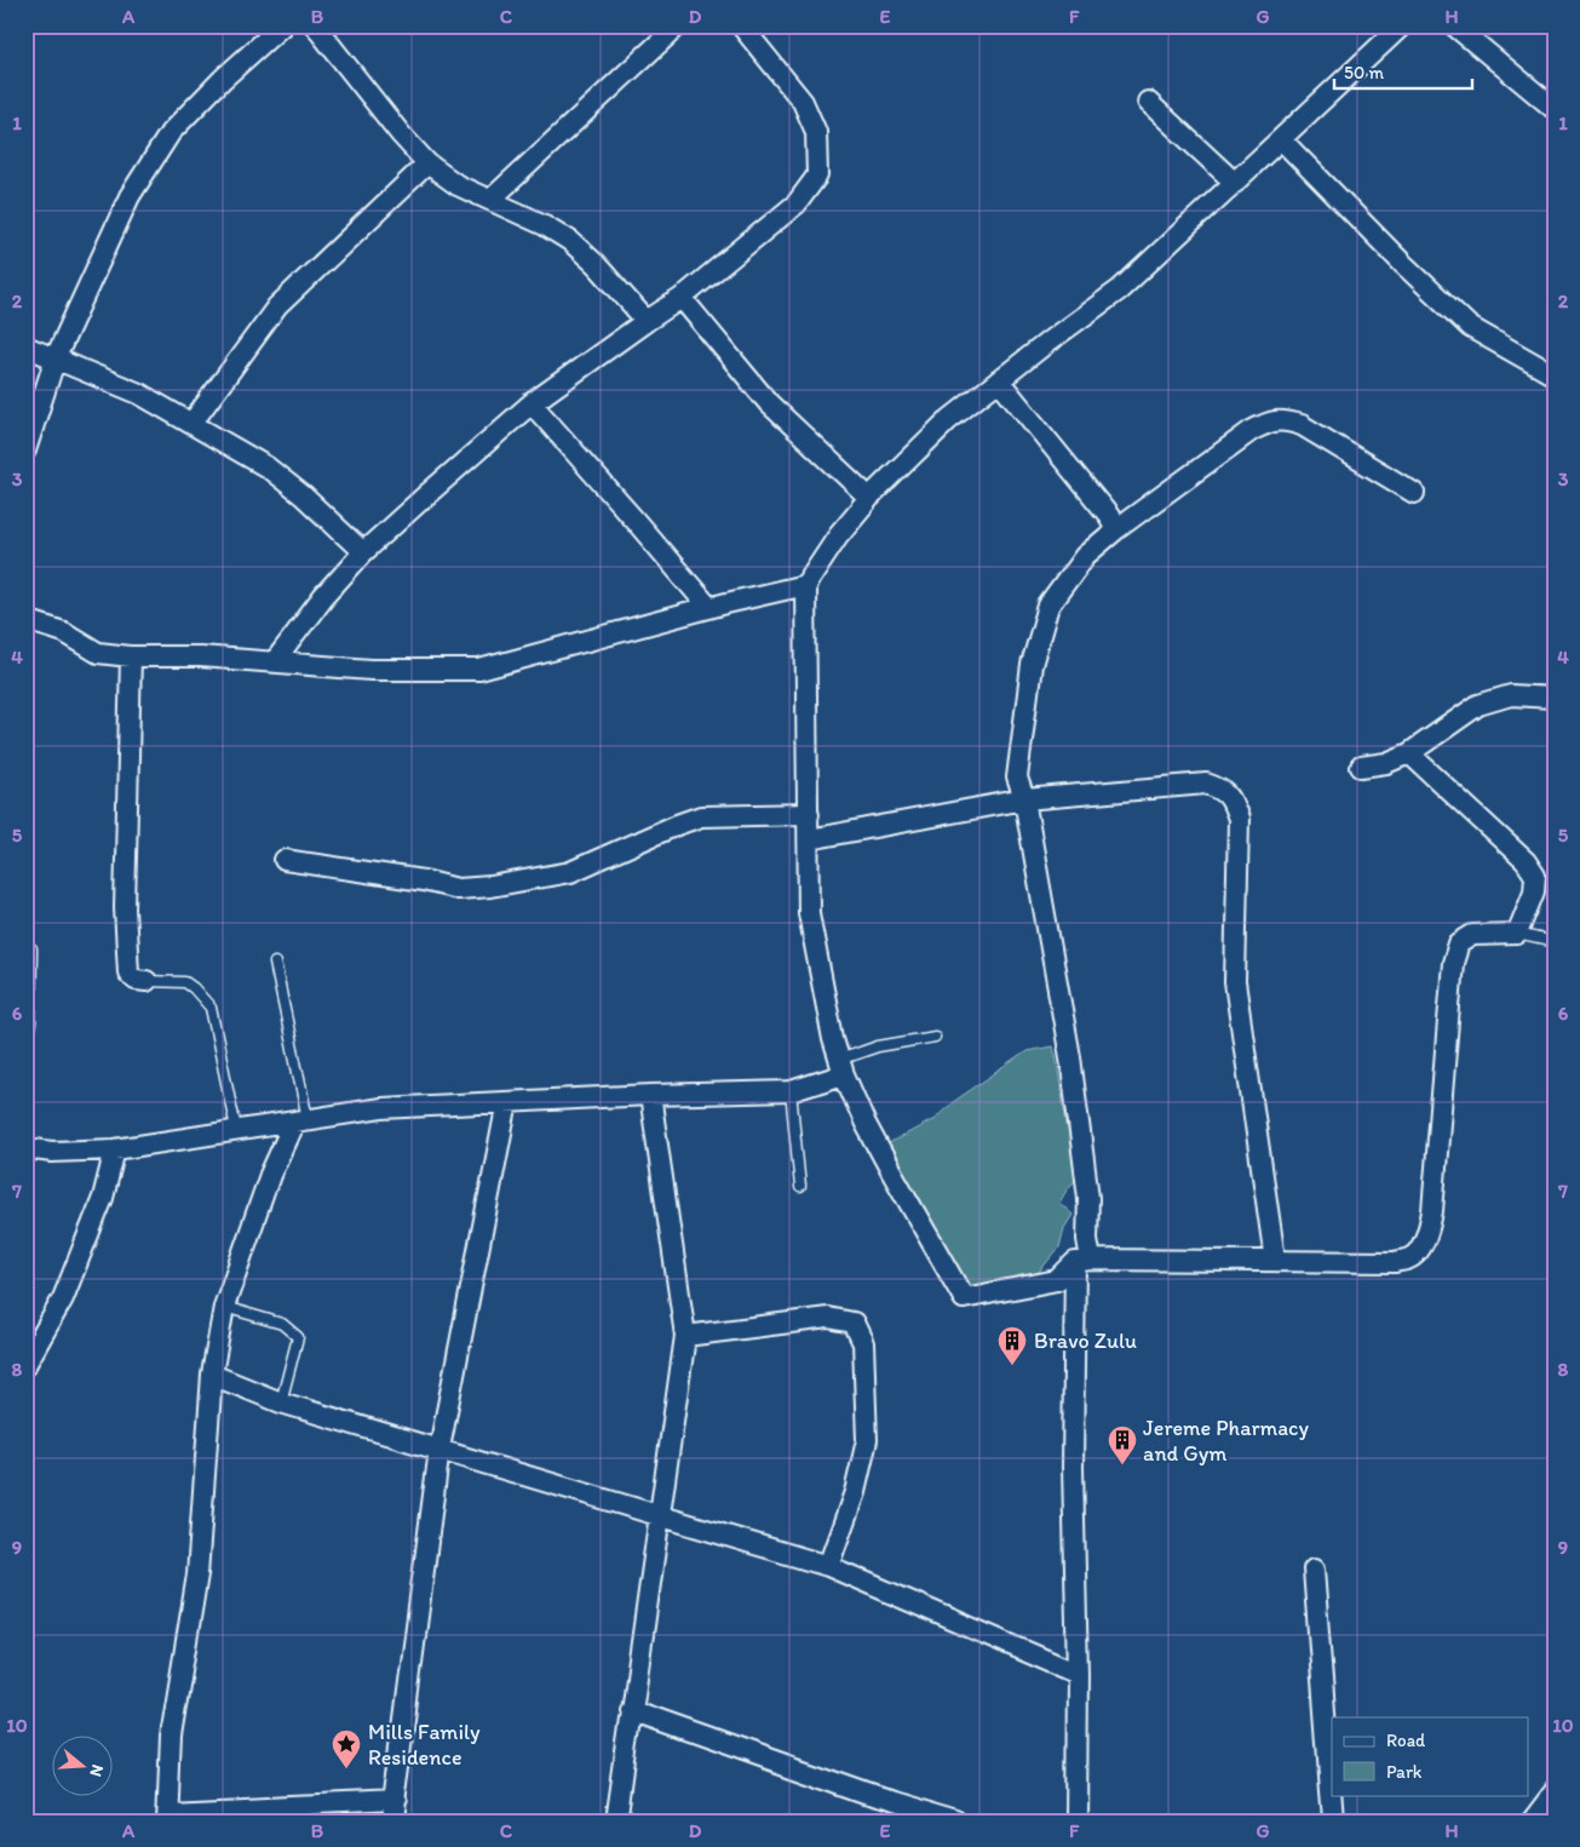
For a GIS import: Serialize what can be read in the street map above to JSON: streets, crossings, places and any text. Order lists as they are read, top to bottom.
{
  "places": {
    "building": ["Bravo Zulu", "Jereme Pharmacy and Gym"],
    "place": ["Mills Family Residence"]
  },
  "legend": ["Road", "Park"],
  "scale_bar": "50 m",
  "north": "right",
  "grid": {
    "columns": [
      "A",
      "B",
      "C",
      "D",
      "E",
      "F",
      "G",
      "H"
    ],
    "rows": [
      "1",
      "2",
      "3",
      "4",
      "5",
      "6",
      "7",
      "8",
      "9",
      "10"
    ]
  }
}
